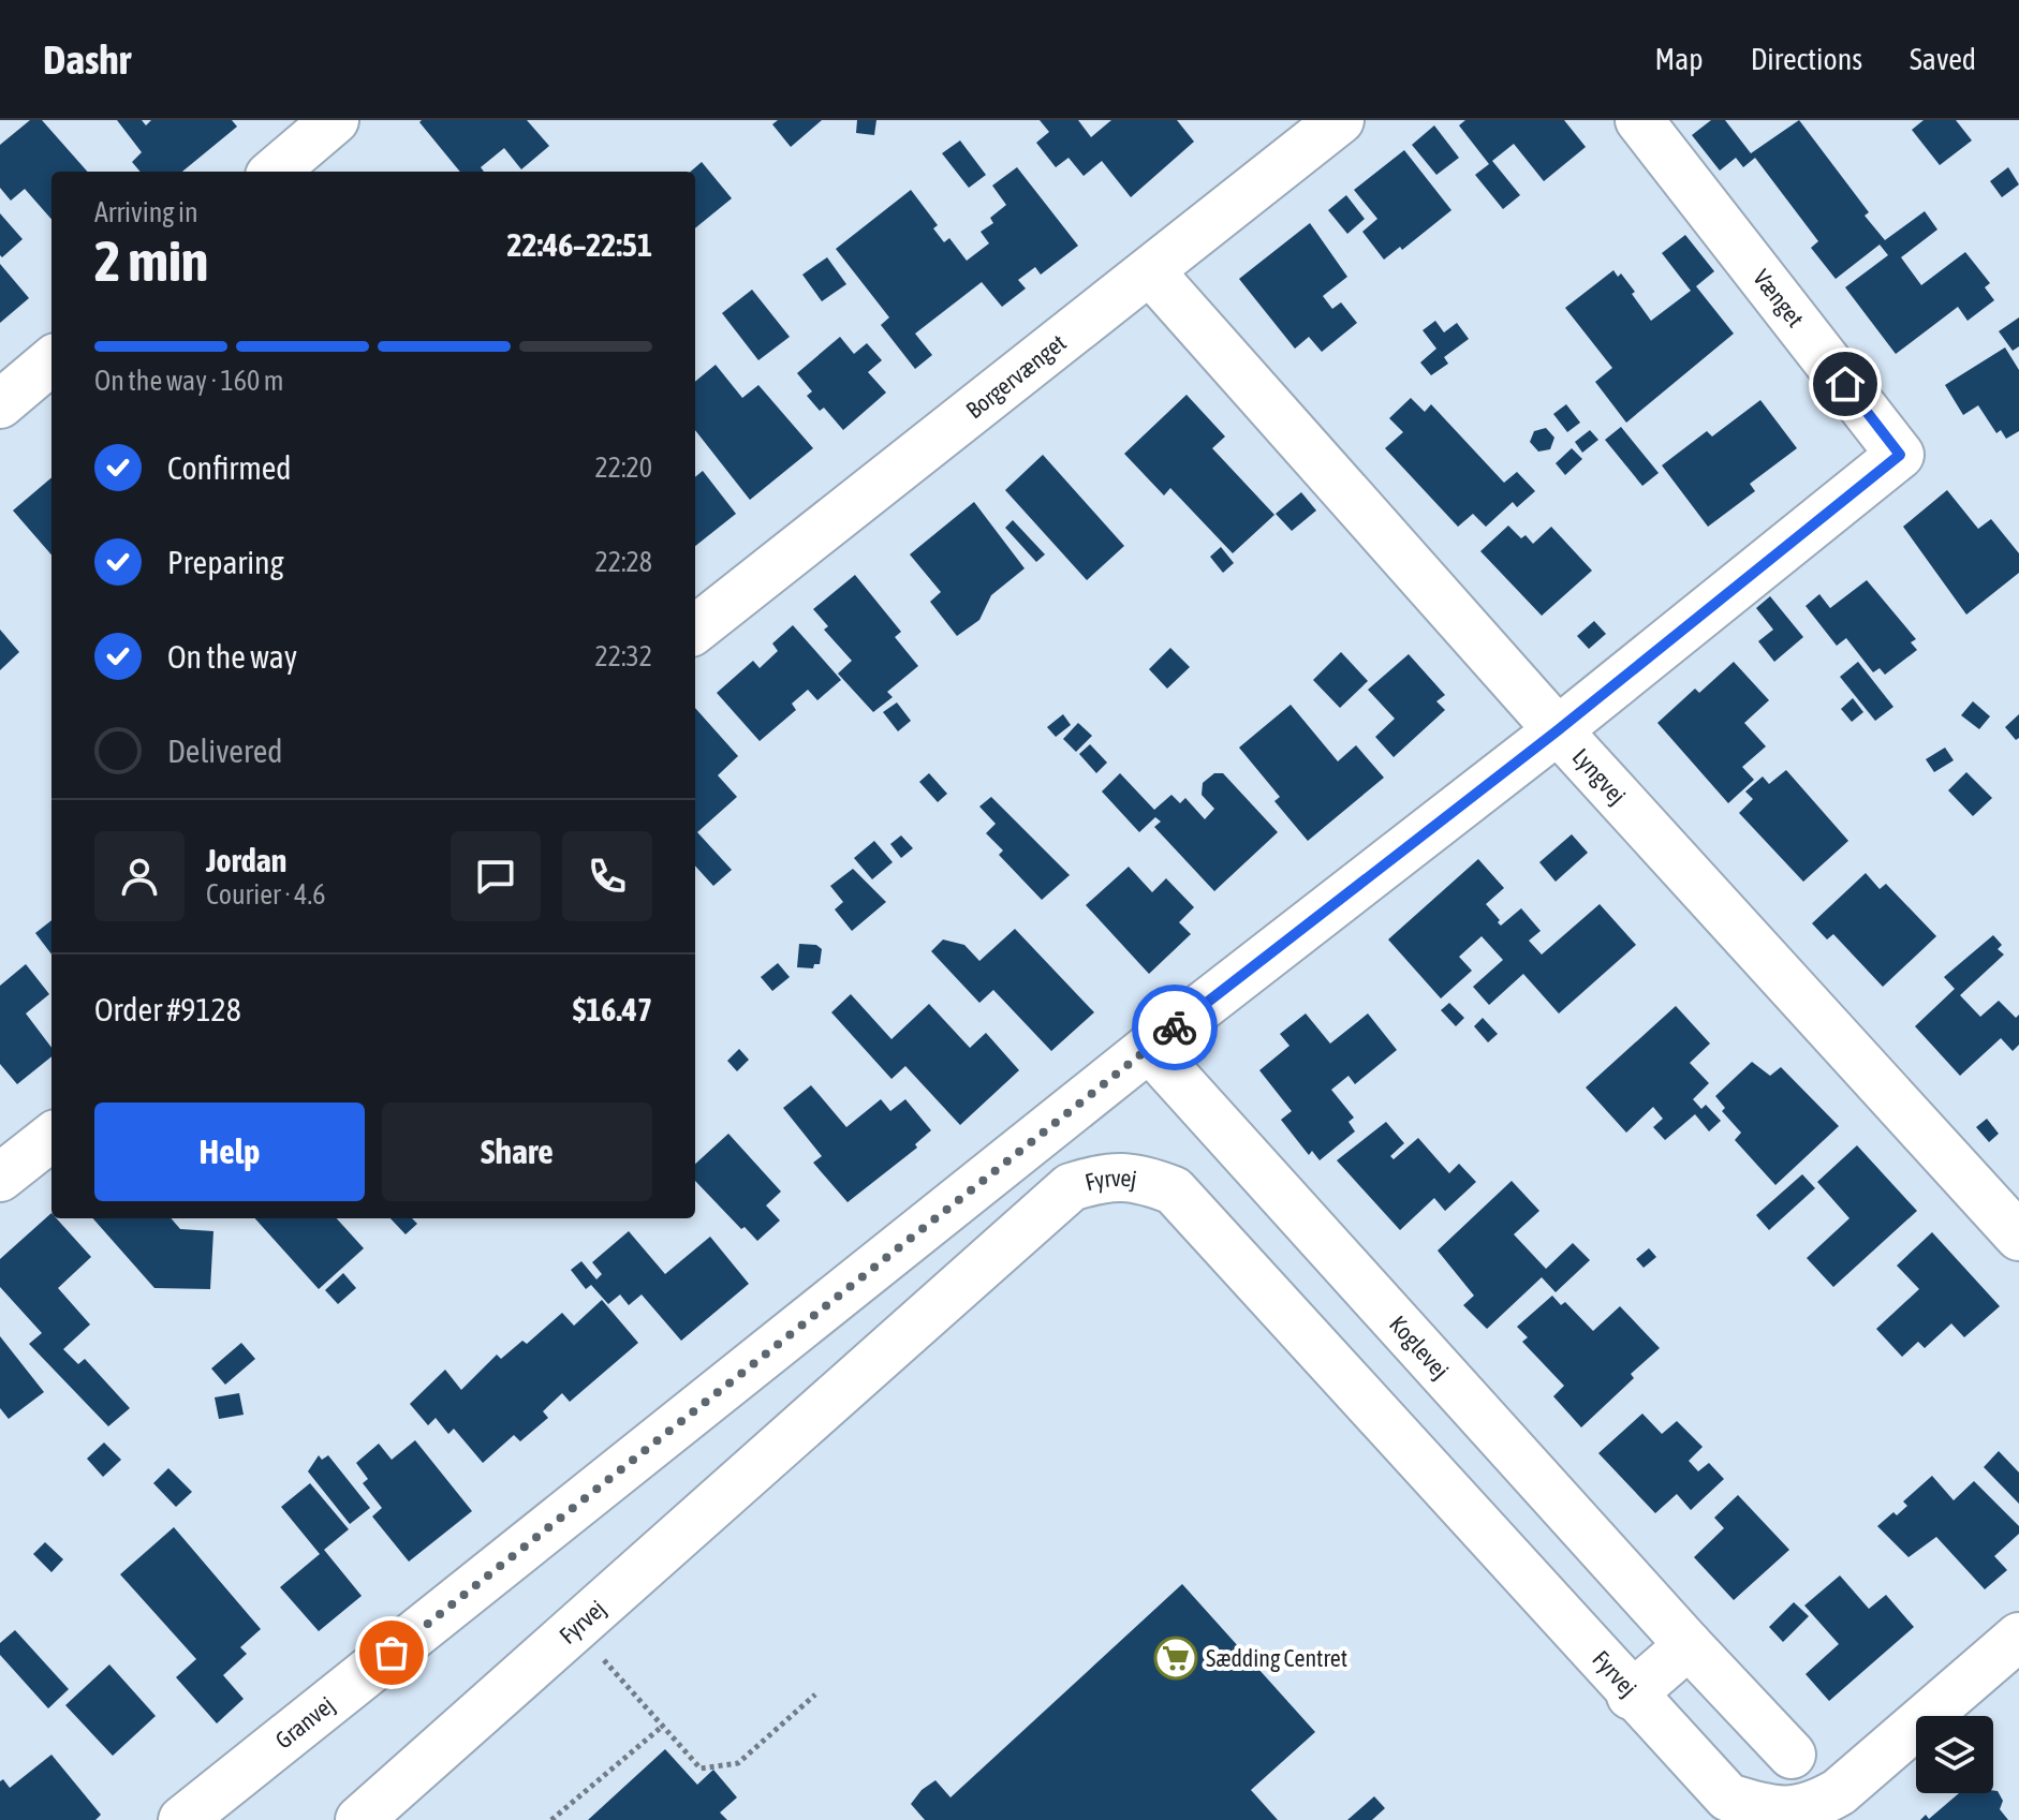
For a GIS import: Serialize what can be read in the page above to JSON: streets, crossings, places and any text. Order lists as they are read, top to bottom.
{
  "streets": {
    "street": [
      "Vænget",
      "Borgervænget",
      "Lyngvej",
      "Fyrvej",
      "Koglevej",
      "Granvej"
    ]
  },
  "crossings": [
    ["Vænget", "Lyngvej"],
    ["Vænget", "Granvej"],
    ["Borgervænget", "Lyngvej"],
    ["Lyngvej", "Granvej"],
    ["Koglevej", "Granvej"]
  ],
  "places": {
    "supermarket": ["Sædding Centret"]
  },
  "page": {
    "header": "Dashr",
    "nav": ["Map", "Directions", "Saved"],
    "heading": ["2 min", "Arriving in", "22:46–22:51"],
    "panel": [
      "Jordan",
      "Courier · 4.6",
      "Order #9128",
      "$16.47"
    ],
    "bar": "On the way · 160 m",
    "list": [
      ["Confirmed", "22:20"],
      ["Preparing", "22:28"],
      ["On the way", "22:32"],
      "Delivered"
    ],
    "buttons": ["Help", "Share"]
  }
}
